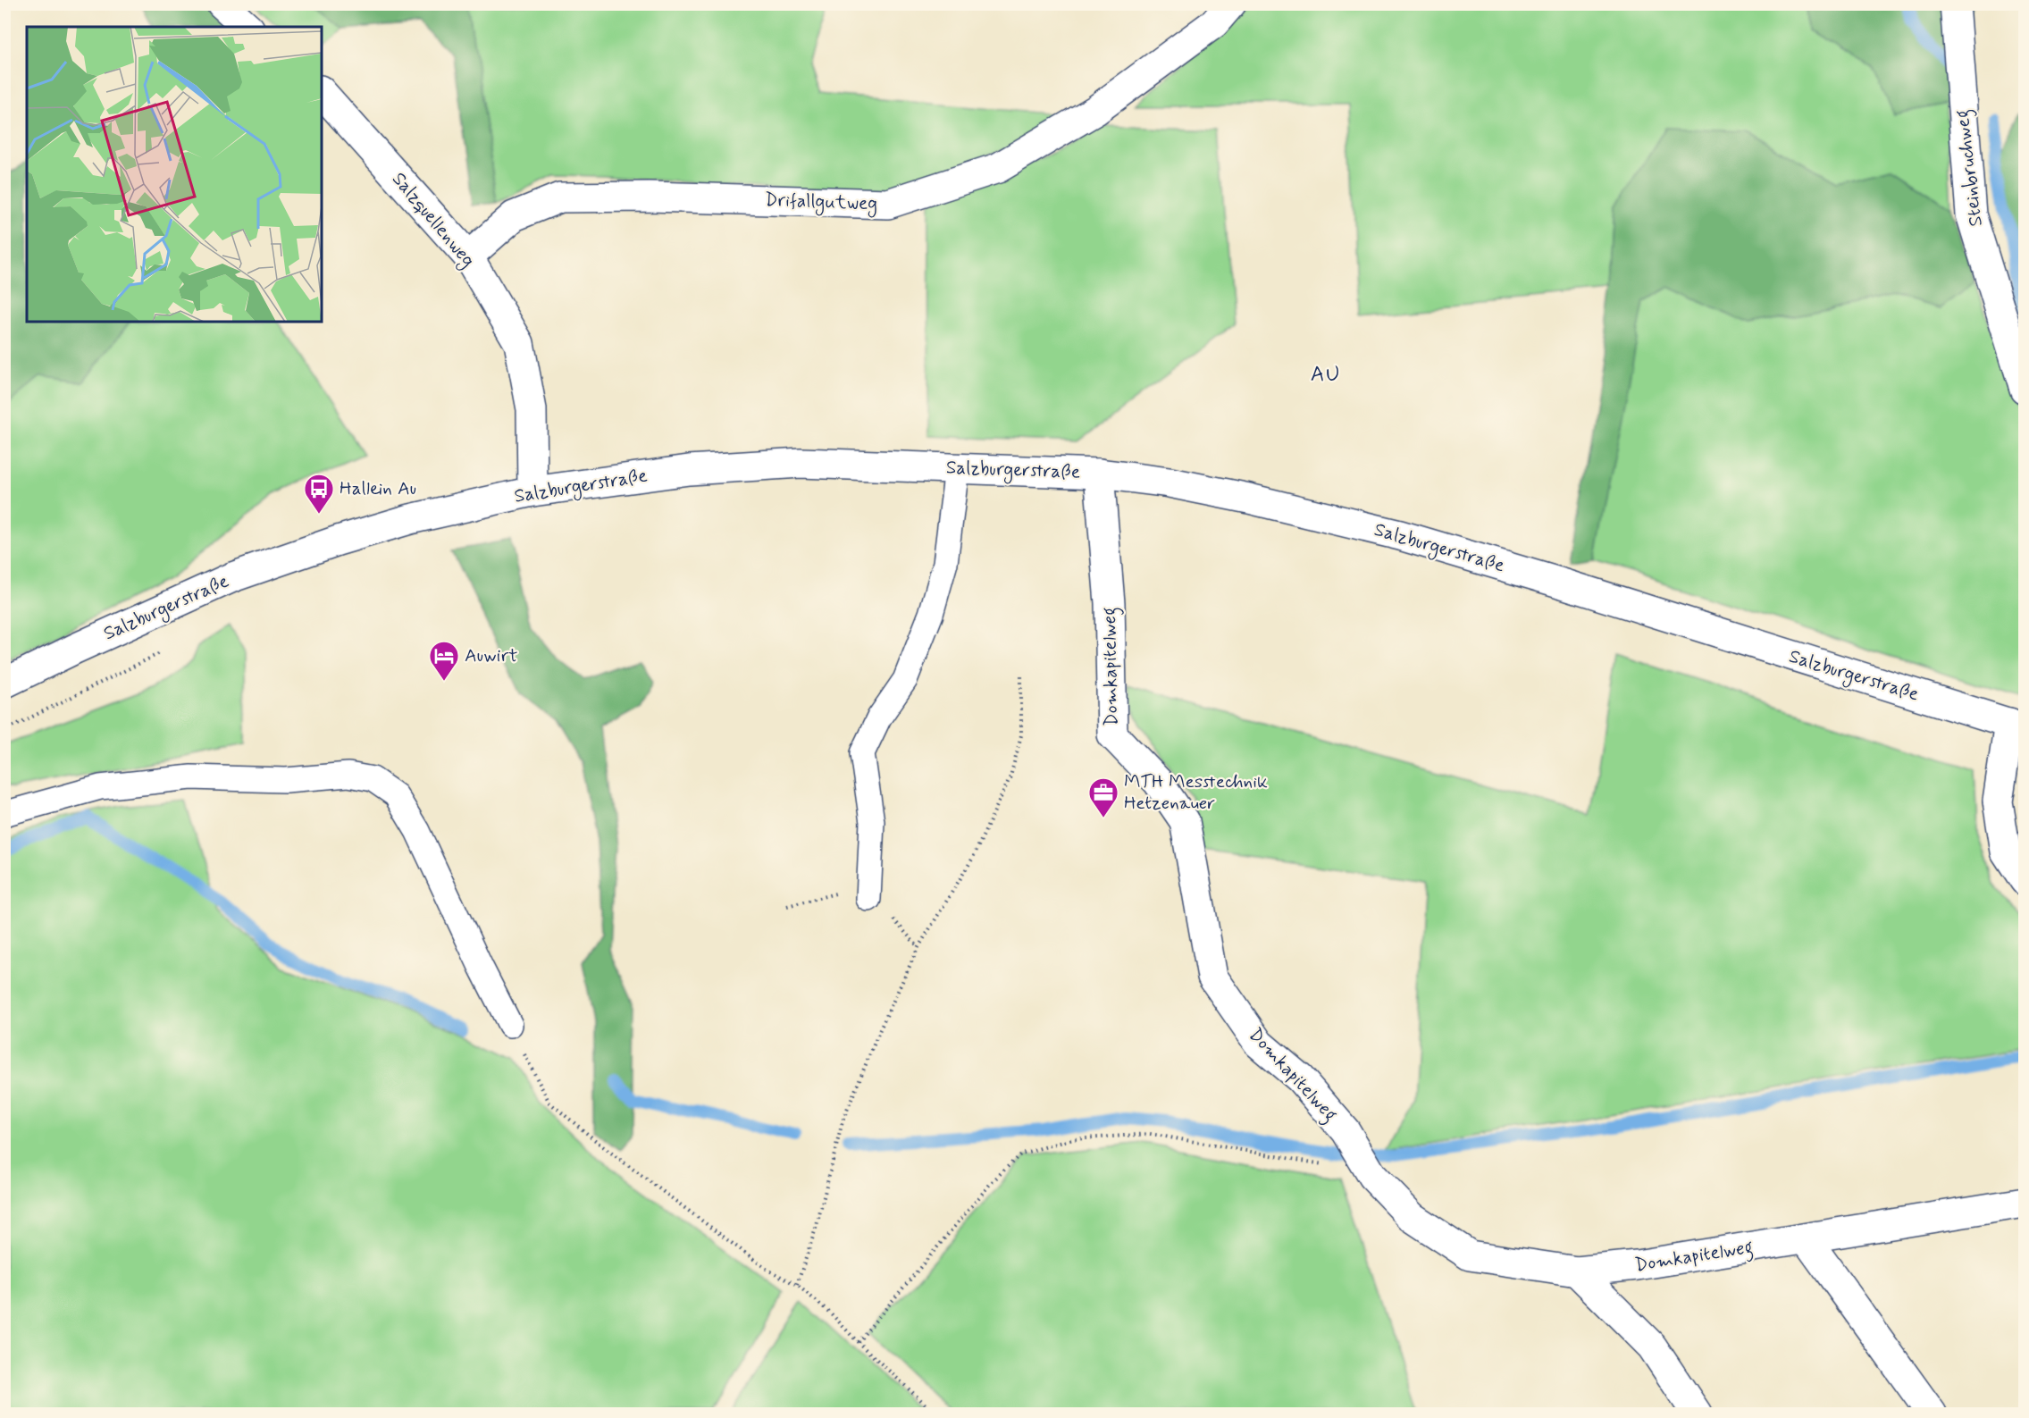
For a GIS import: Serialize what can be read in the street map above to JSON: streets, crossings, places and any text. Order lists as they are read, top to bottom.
{
  "streets": {
    "street": [
      "Steinbruchweg",
      "Drifallgutweg",
      "Salzquellenweg",
      "Salzburgerstraße",
      "Domkapitelweg"
    ]
  },
  "crossings": [
    ["Drifallgutweg", "Salzquellenweg"],
    ["Salzquellenweg", "Salzburgerstraße"],
    ["Salzburgerstraße", "Domkapitelweg"]
  ],
  "districts": ["AU"],
  "places": {
    "bus stop": ["Hallein Au"],
    "hotel": ["Auwirt"],
    "office": ["MTH Messtechnik Hetzenauer"]
  }
}
